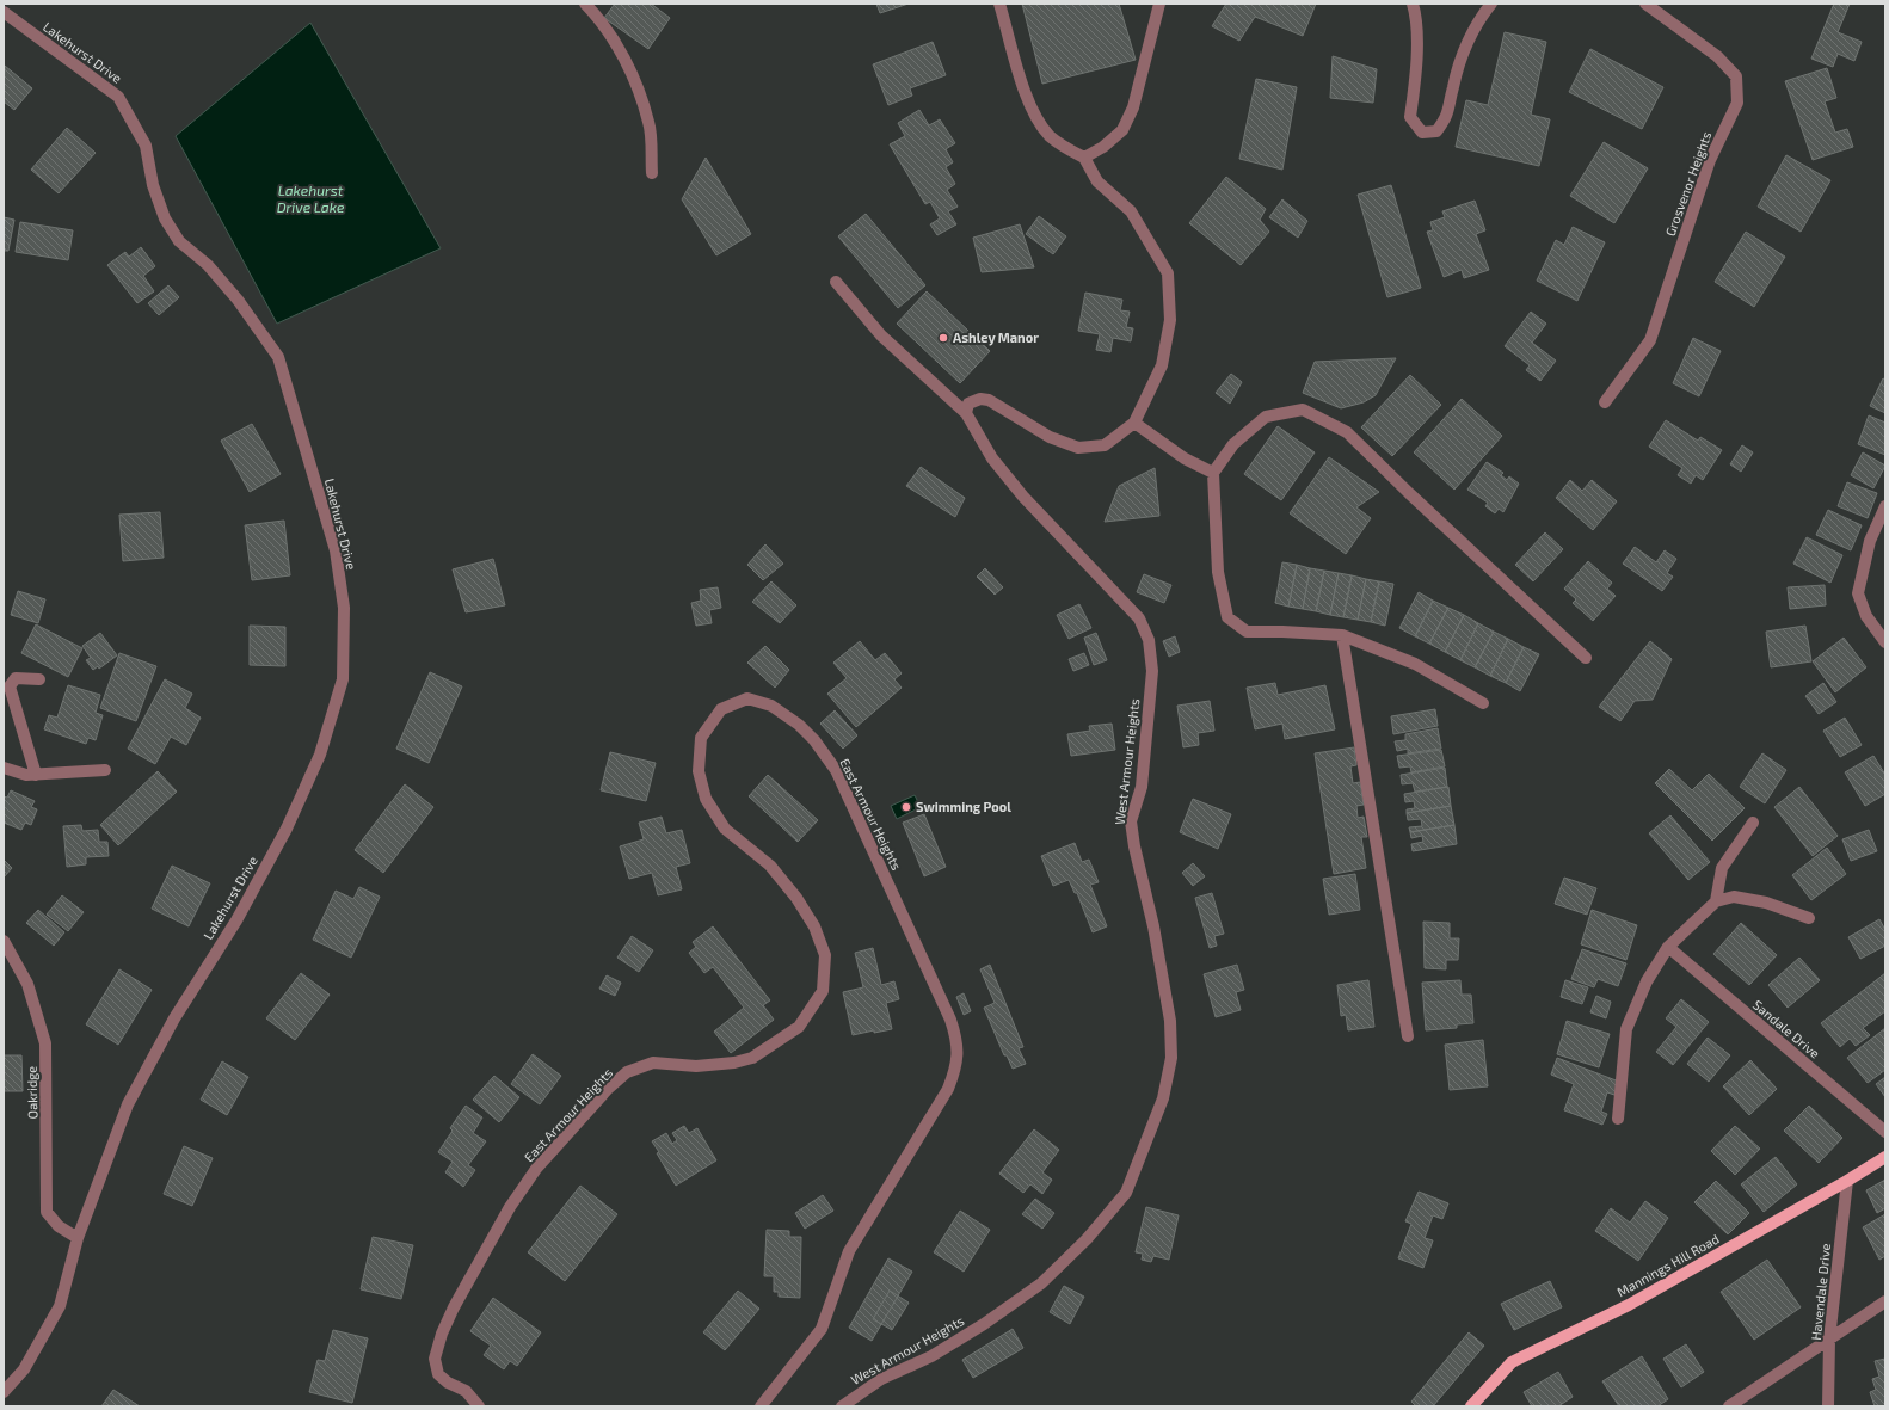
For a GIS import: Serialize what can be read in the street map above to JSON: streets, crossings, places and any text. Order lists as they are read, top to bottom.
{
  "streets": {
    "main road": ["Mannings Hill Road"],
    "street": [
      "Lakehurst Drive",
      "Grosvenor Heights",
      "West Armour Heights",
      "East Armour Heights",
      "Sandale Drive",
      "Oakridge",
      "Havendale Drive"
    ]
  },
  "crossings": [
    ["Lakehurst Drive", "Oakridge"],
    ["Mannings Hill Road", "Havendale Drive"]
  ],
  "water": ["Lakehurst Drive Lake"],
  "places": ["Ashley Manor", "Swimming Pool"]
}
